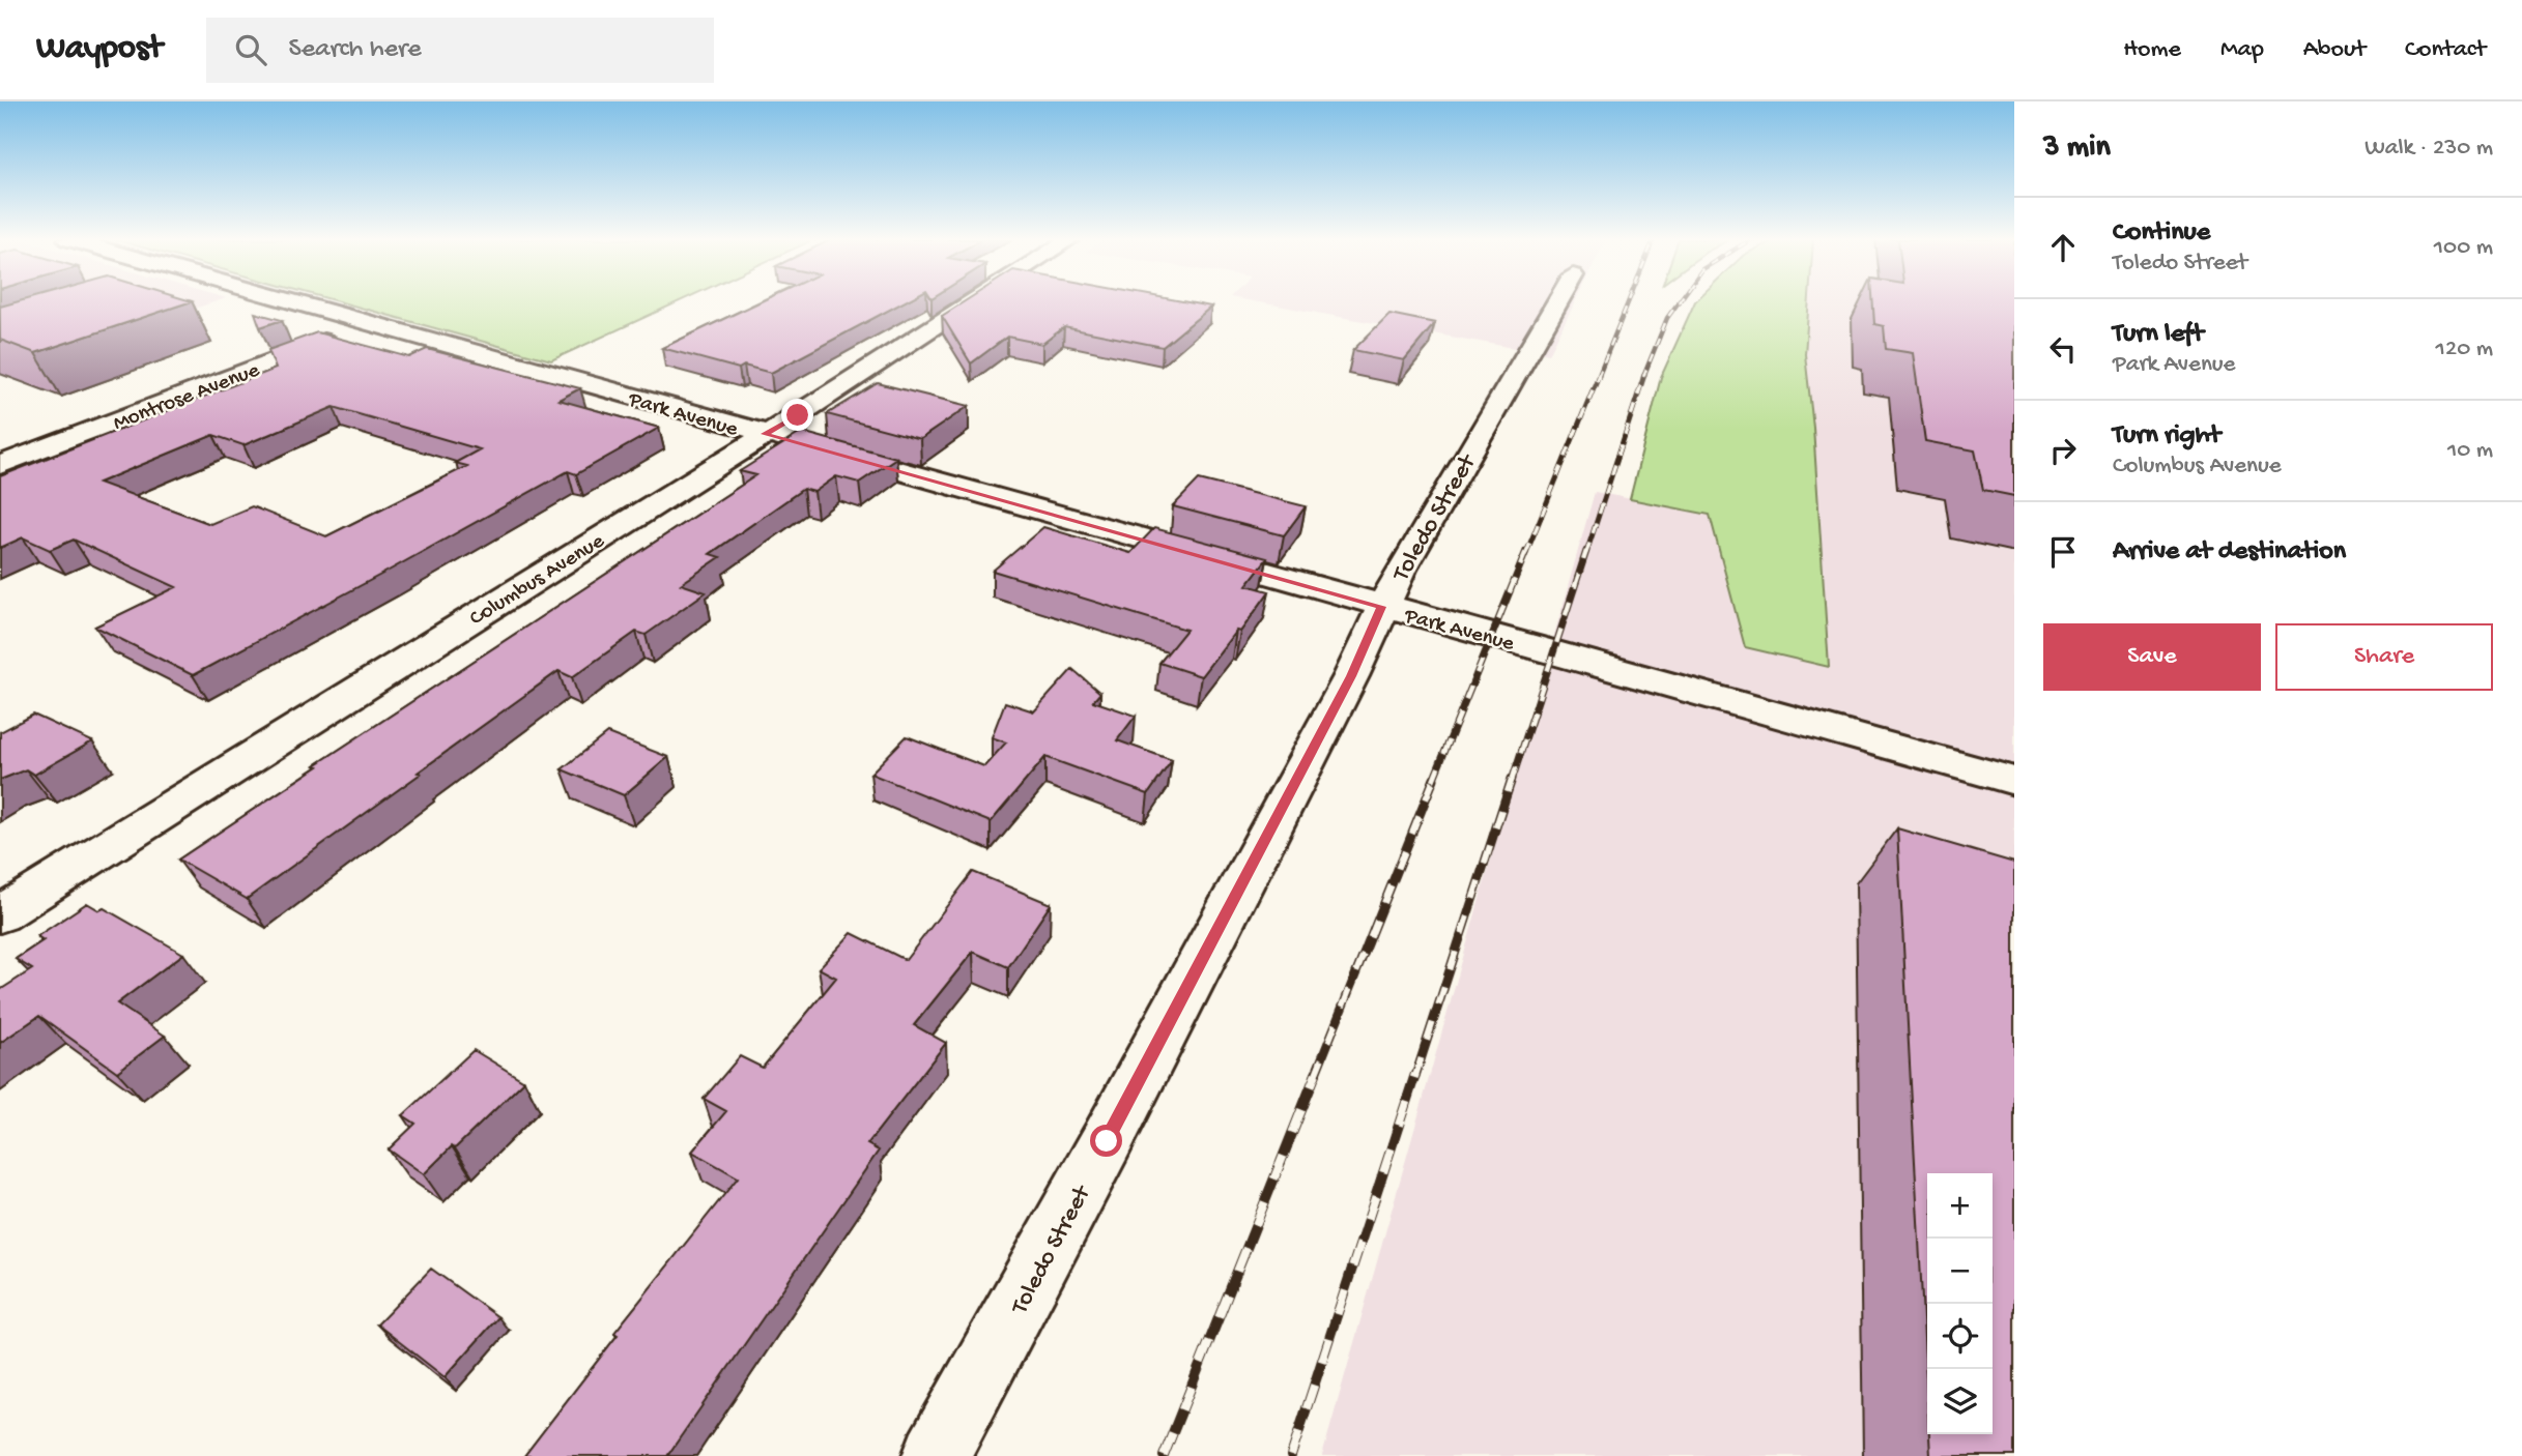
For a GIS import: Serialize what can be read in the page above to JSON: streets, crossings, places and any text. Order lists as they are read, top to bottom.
{
  "streets": {
    "street": [
      "Montrose Avenue",
      "Park Avenue",
      "Toledo Street",
      "Columbus Avenue"
    ]
  },
  "crossings": [
    ["Montrose Avenue", "Park Avenue"],
    ["Park Avenue", "Toledo Street"],
    ["Park Avenue", "Columbus Avenue"]
  ],
  "page": {
    "header": "Waypost",
    "search": "Search here",
    "nav": [
      "Home",
      "Map",
      "About",
      "Contact"
    ],
    "heading": ["3 min", "Walk · 230 m"],
    "list": [
      ["Continue", "Toledo Street", "100 m"],
      ["Turn left", "Park Avenue", "120 m"],
      ["Turn right", "Columbus Avenue", "10 m"],
      "Arrive at destination"
    ],
    "buttons": ["Save", "Share"],
    "map_buttons": ["+", "−"]
  }
}
